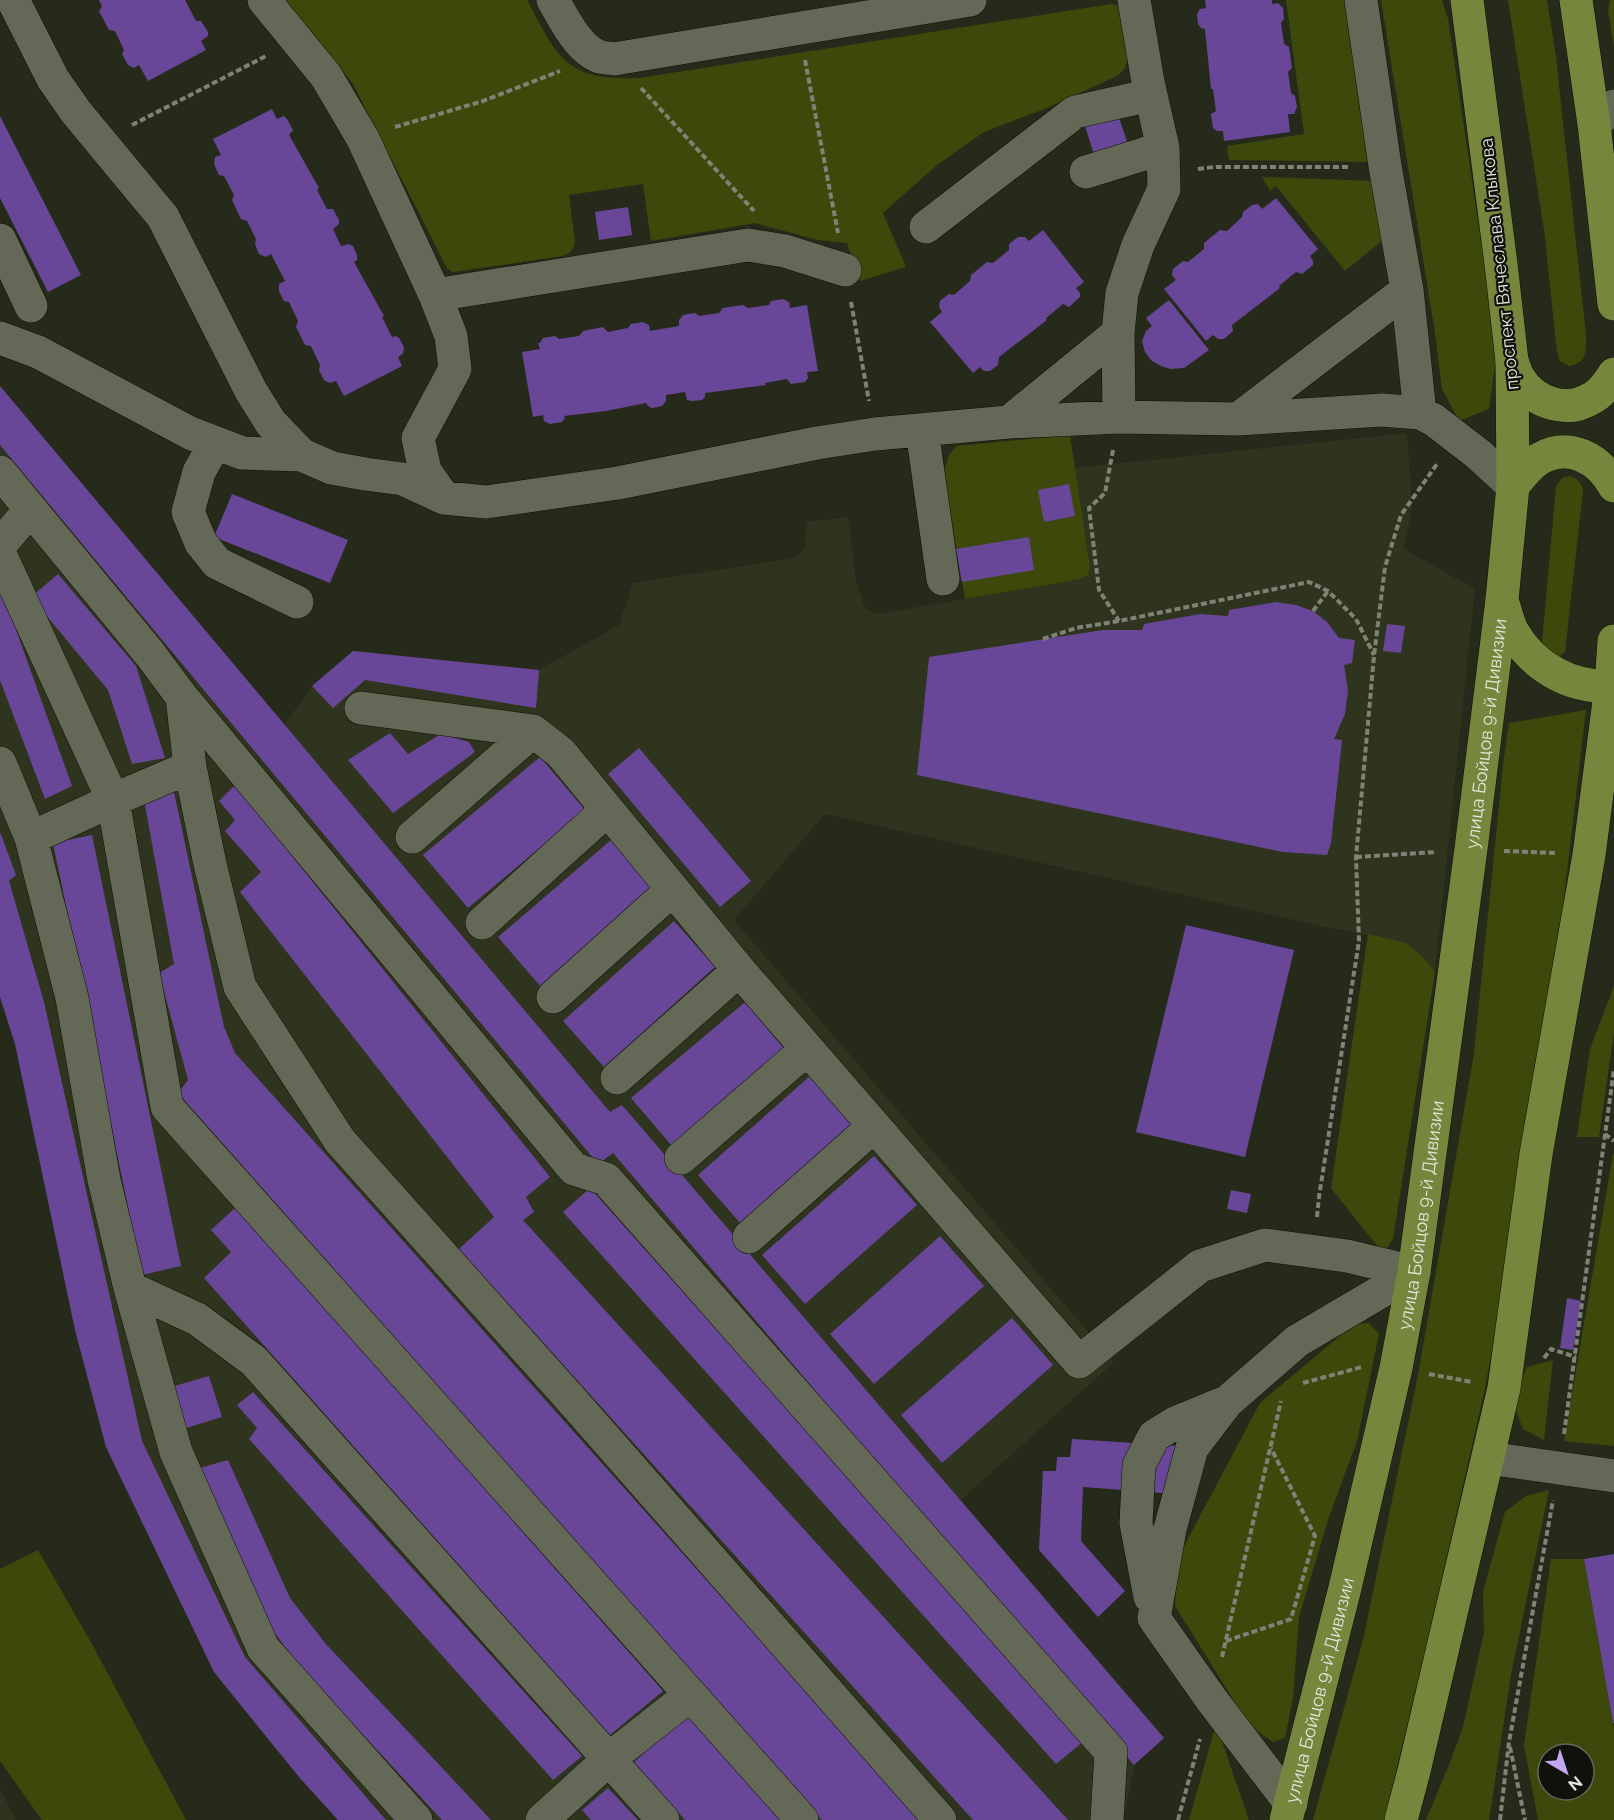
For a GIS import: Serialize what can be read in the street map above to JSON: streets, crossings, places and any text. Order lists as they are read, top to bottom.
{
  "streets": {
    "main road": ["проспект Вячеслава Клыкова", "улица Бойцов 9-й Дивизии"]
  },
  "crossings": [
    ["проспект Вячеслава Клыкова", "улица Бойцов 9-й Дивизии"]
  ],
  "north": "bottom right"
}
